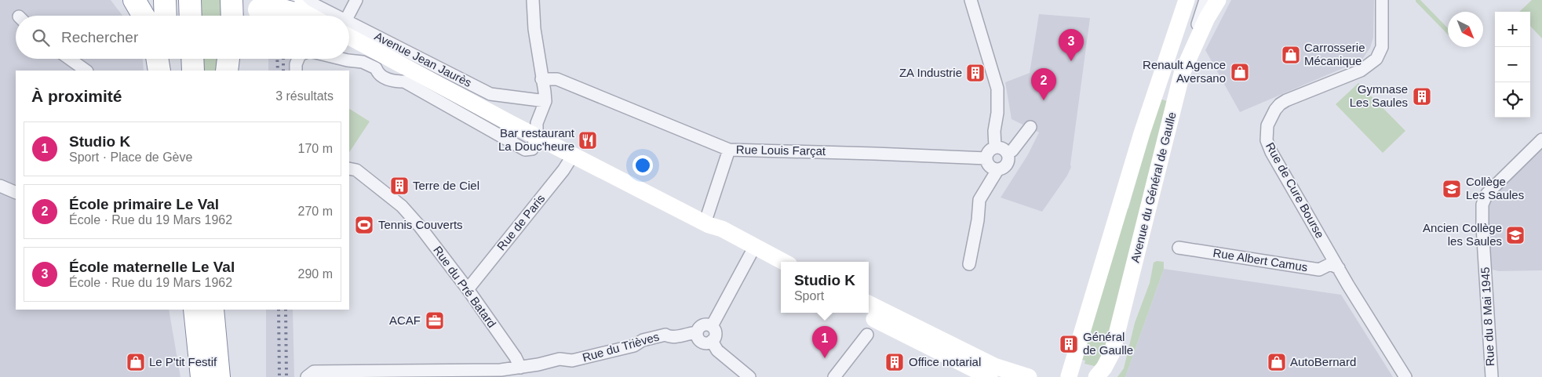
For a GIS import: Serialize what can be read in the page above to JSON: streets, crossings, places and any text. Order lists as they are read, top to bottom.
{
  "streets": {
    "main road": ["Avenue Jean Jaurès", "Avenue du Général de Gaulle"],
    "street": [
      "Rue Louis Farçat",
      "Rue de Cure Bourse",
      "Rue de Paris",
      "Rue Albert Camus",
      "Rue du Pré Batard",
      "Rue du 8 Mai 1945",
      "Rue du Trièves"
    ]
  },
  "crossings": [
    ["Avenue Jean Jaurès", "Rue de Paris"],
    ["Rue de Cure Bourse", "Rue Albert Camus"],
    ["Rue de Paris", "Rue du Pré Batard"],
    ["Rue du Pré Batard", "Rue du Trièves"]
  ],
  "places": {
    "shop": [
      "Carrosserie Mécanique",
      "Renault Agence Aversano",
      "Le P'tit Festif",
      "AutoBernard"
    ],
    "building": [
      "ZA Industrie",
      "Gymnase Les Saules",
      "Terre de Ciel",
      "Général de Gaulle",
      "Office notarial"
    ],
    "restaurant": ["Bar restaurant La Douc'heure"],
    "school or university": ["Collège Les Saules", "Ancien Collège les Saules"],
    "sports": ["Tennis Couverts"],
    "office": ["ACAF"]
  },
  "north": "bottom right",
  "page": {
    "map_buttons": ["+", "−"],
    "search": "Rechercher",
    "pins": ["3", "2", "1"],
    "heading": ["À proximité", "3 résultats"],
    "list": [
      {
        "mark": "1",
        "name": "Studio K",
        "note": "Sport · Place de Gève",
        "value": "170 m"
      },
      {
        "mark": "2",
        "name": "École primaire Le Val",
        "note": "École · Rue du 19 Mars 1962",
        "value": "270 m"
      },
      {
        "mark": "3",
        "name": "École maternelle Le Val",
        "note": "École · Rue du 19 Mars 1962",
        "value": "290 m"
      }
    ],
    "popup": ["Studio K", "Sport"]
  }
}
